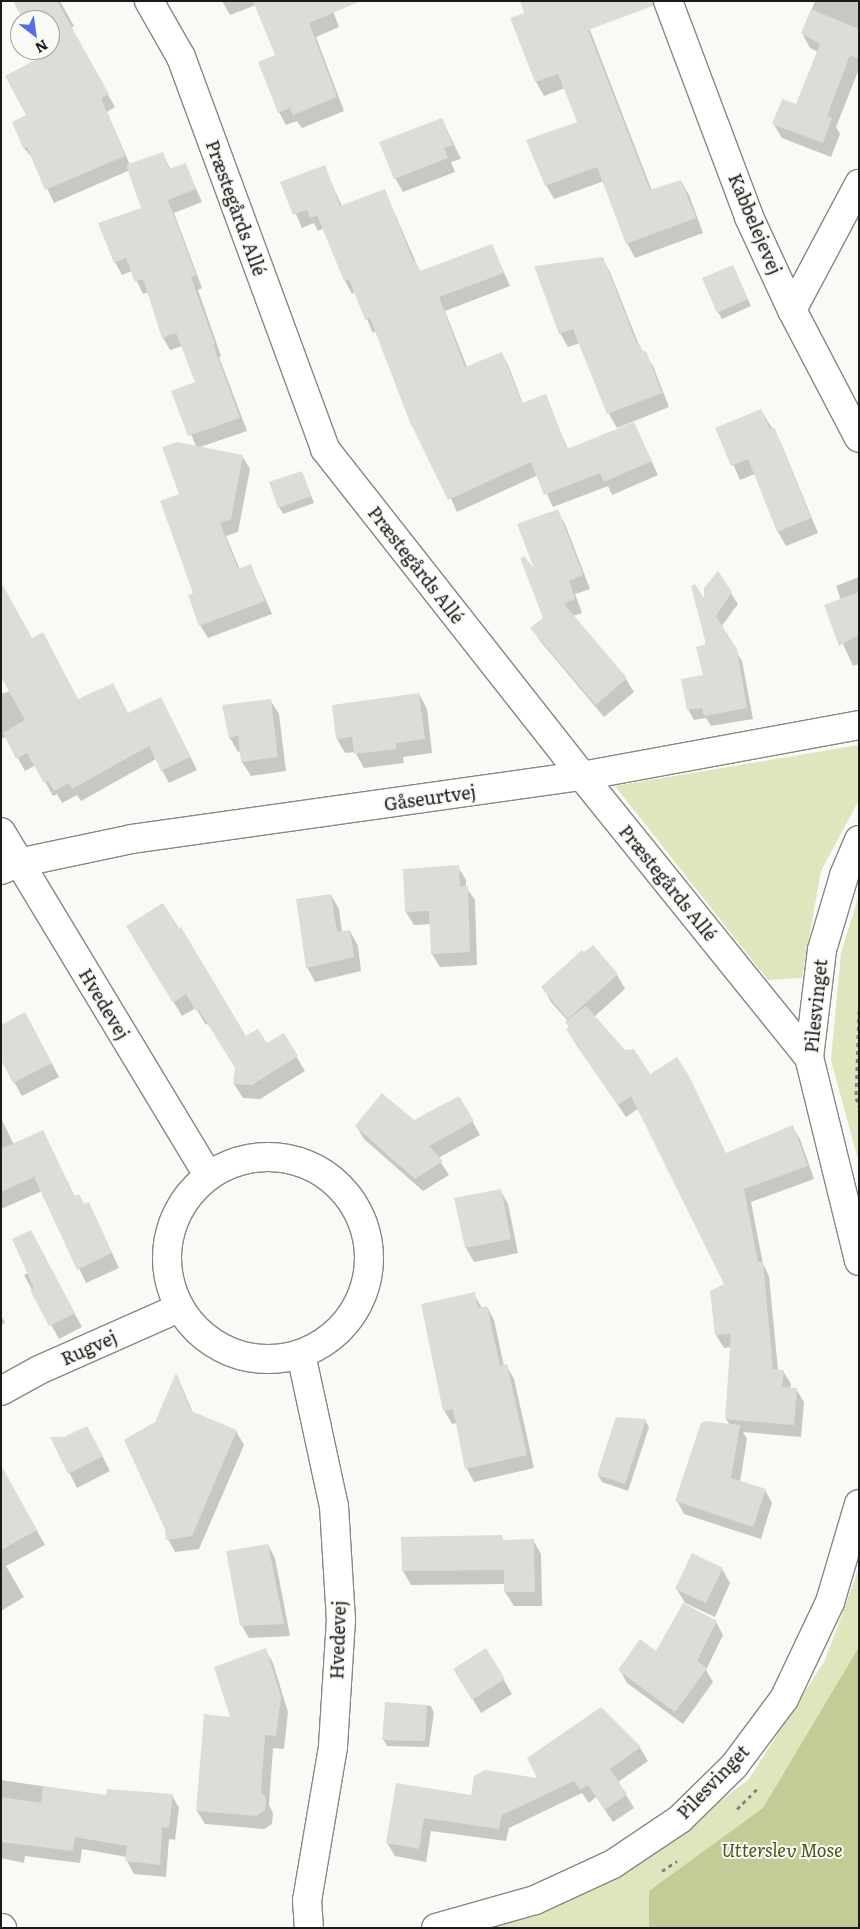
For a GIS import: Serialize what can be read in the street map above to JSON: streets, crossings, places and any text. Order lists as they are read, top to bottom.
{
  "streets": {
    "street": [
      "Præstegårds Allé",
      "Kabbelejevej",
      "Gåseurtvej",
      "Hvedevej",
      "Pilesvinget",
      "Rugvej"
    ]
  },
  "crossings": [
    ["Præstegårds Allé", "Gåseurtvej"],
    ["Præstegårds Allé", "Pilesvinget"],
    ["Gåseurtvej", "Hvedevej"]
  ],
  "parks": ["Utterslev Mose"],
  "north": "bottom right"
}
